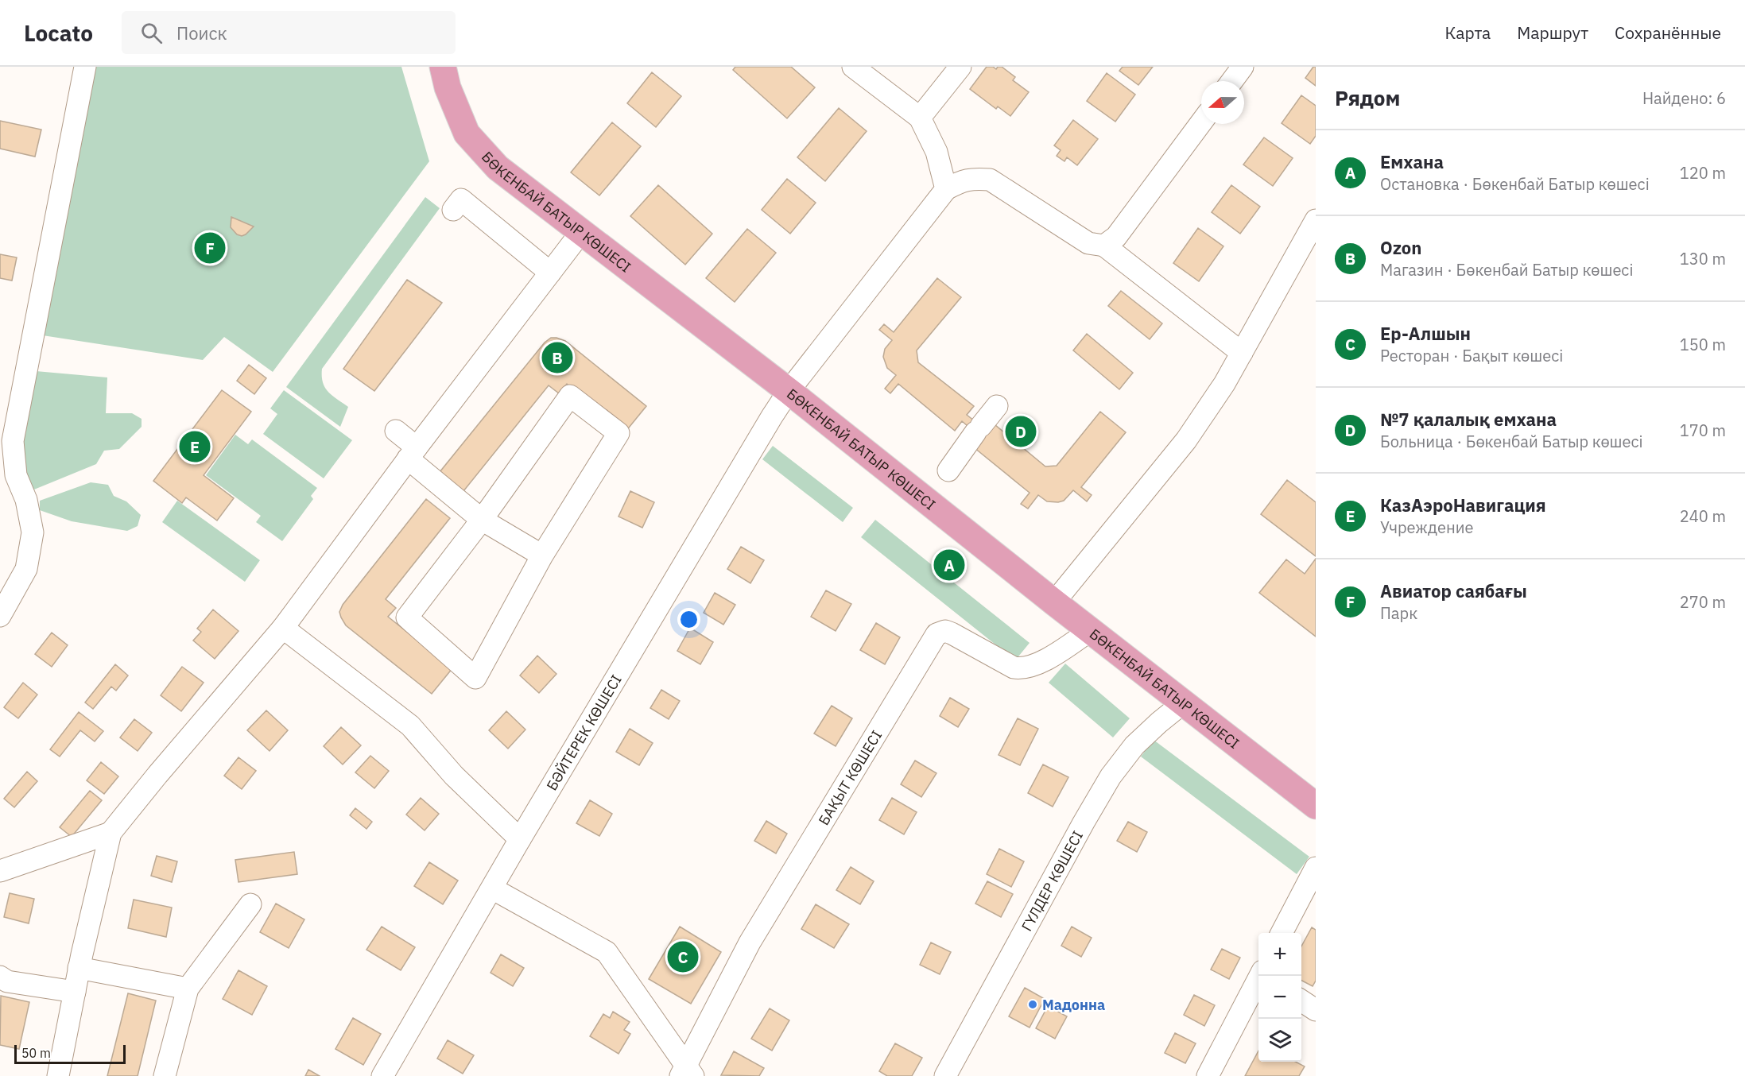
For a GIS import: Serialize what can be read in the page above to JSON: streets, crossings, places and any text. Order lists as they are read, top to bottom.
{
  "streets": {
    "main road": ["БӨКЕНБАЙ БАТЫР КӨШЕСІ"],
    "street": ["БӘЙТЕРЕК КӨШЕСІ", "БАҚЫТ КӨШЕСІ", "ГҮЛДЕР КӨШЕСІ"]
  },
  "crossings": [
    ["БӨКЕНБАЙ БАТЫР КӨШЕСІ", "БӘЙТЕРЕК КӨШЕСІ"],
    ["БӨКЕНБАЙ БАТЫР КӨШЕСІ", "БАҚЫТ КӨШЕСІ"],
    ["БӨКЕНБАЙ БАТЫР КӨШЕСІ", "ГҮЛДЕР КӨШЕСІ"]
  ],
  "places": ["Мадонна"],
  "scale_bar": "50 m",
  "north": "left",
  "page": {
    "header": "Locato",
    "search": "Поиск",
    "nav": ["Карта", "Маршрут", "Сохранённые"],
    "heading": ["Рядом", "Найдено: 6"],
    "list": [
      {
        "mark": "A",
        "name": "Емхана",
        "note": "Остановка · Бөкенбай Батыр көшесі",
        "value": "120 m"
      },
      {
        "mark": "B",
        "name": "Ozon",
        "note": "Магазин · Бөкенбай Батыр көшесі",
        "value": "130 m"
      },
      {
        "mark": "C",
        "name": "Ер-Алшын",
        "note": "Ресторан · Бақыт көшесі",
        "value": "150 m"
      },
      {
        "mark": "D",
        "name": "№7 қалалық емхана",
        "note": "Больница · Бөкенбай Батыр көшесі",
        "value": "170 m"
      },
      {
        "mark": "E",
        "name": "КазАэроНавигация",
        "note": "Учреждение",
        "value": "240 m"
      },
      {
        "mark": "F",
        "name": "Авиатор саябағы",
        "note": "Парк",
        "value": "270 m"
      }
    ],
    "pins": [
      "F",
      "B",
      "D",
      "E",
      "A",
      "C"
    ],
    "map_buttons": ["+", "−"],
    "scale": "50 m"
  }
}
